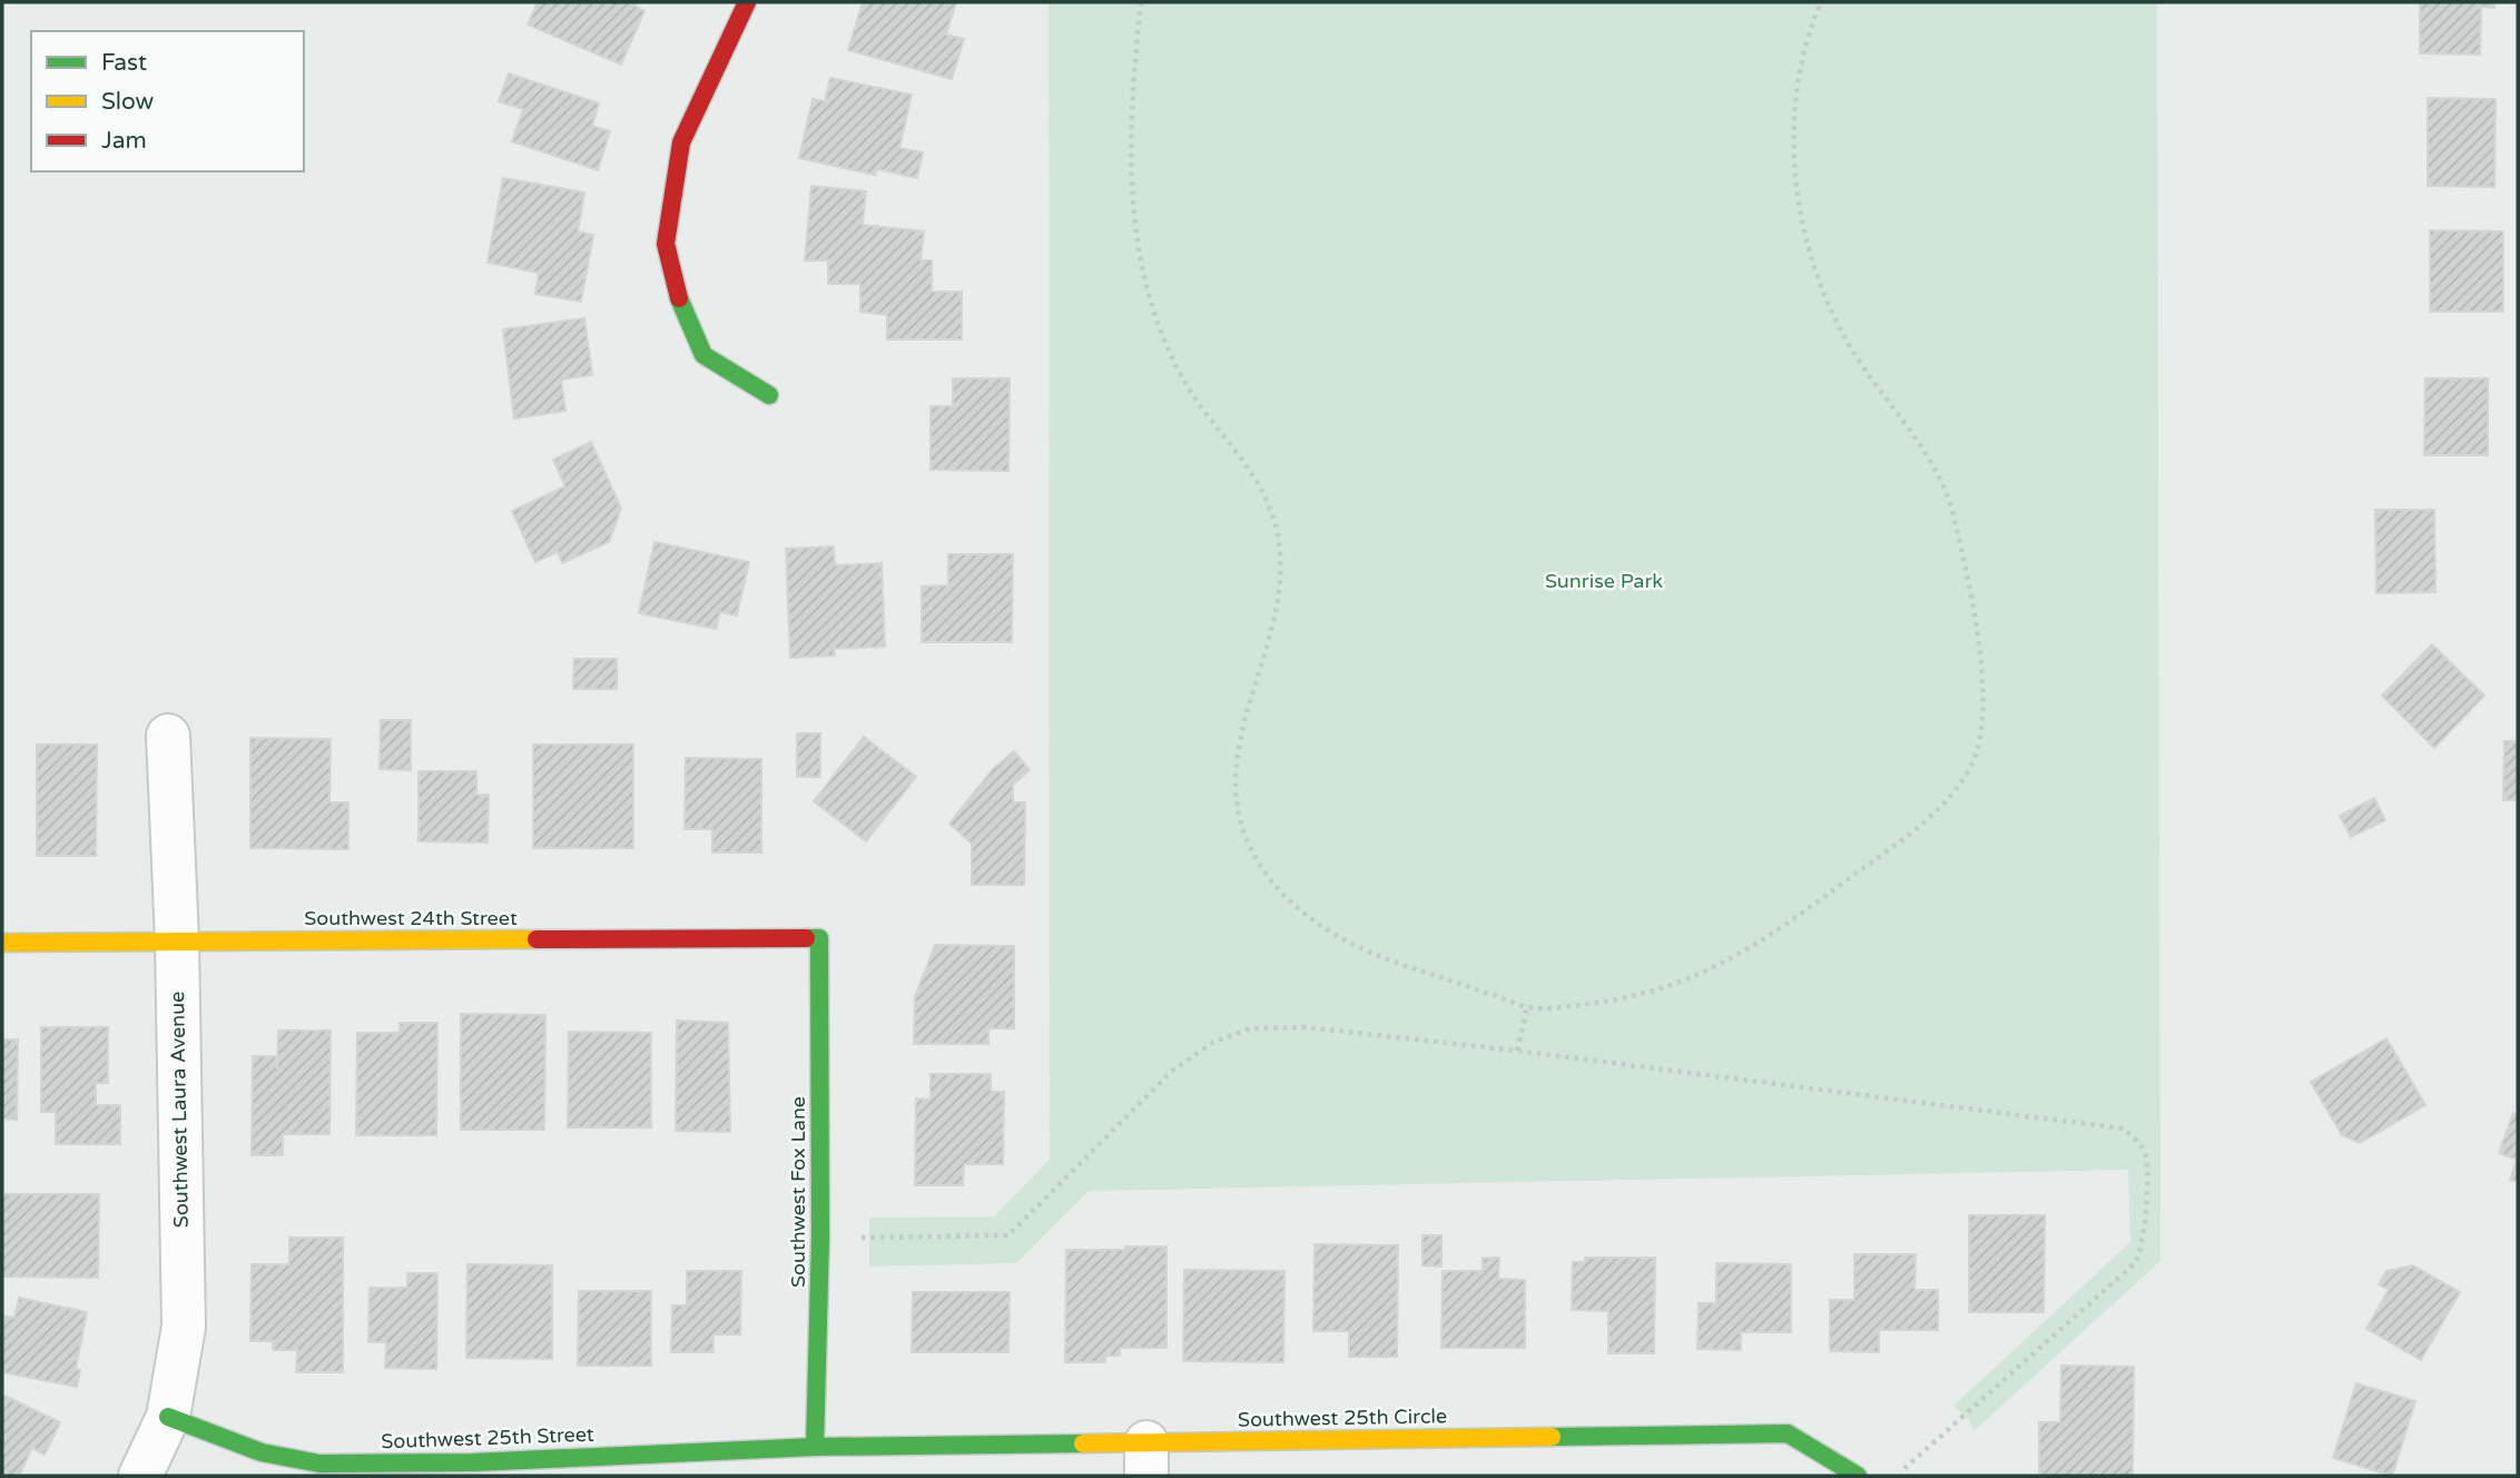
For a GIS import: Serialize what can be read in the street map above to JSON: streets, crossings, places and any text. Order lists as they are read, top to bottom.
{
  "streets": {
    "street": [
      "Southwest 24th Street",
      "Southwest Laura Avenue",
      "Southwest Fox Lane",
      "Southwest 25th Circle",
      "Southwest 25th Street"
    ]
  },
  "crossings": [
    ["Southwest 24th Street", "Southwest Laura Avenue"],
    ["Southwest 24th Street", "Southwest Fox Lane"],
    ["Southwest Laura Avenue", "Southwest 25th Street"],
    ["Southwest Fox Lane", "Southwest 25th Circle"],
    ["Southwest Fox Lane", "Southwest 25th Street"],
    ["Southwest 25th Circle", "Southwest 25th Street"]
  ],
  "parks": ["Sunrise Park"],
  "legend": ["Fast", "Slow", "Jam"]
}
